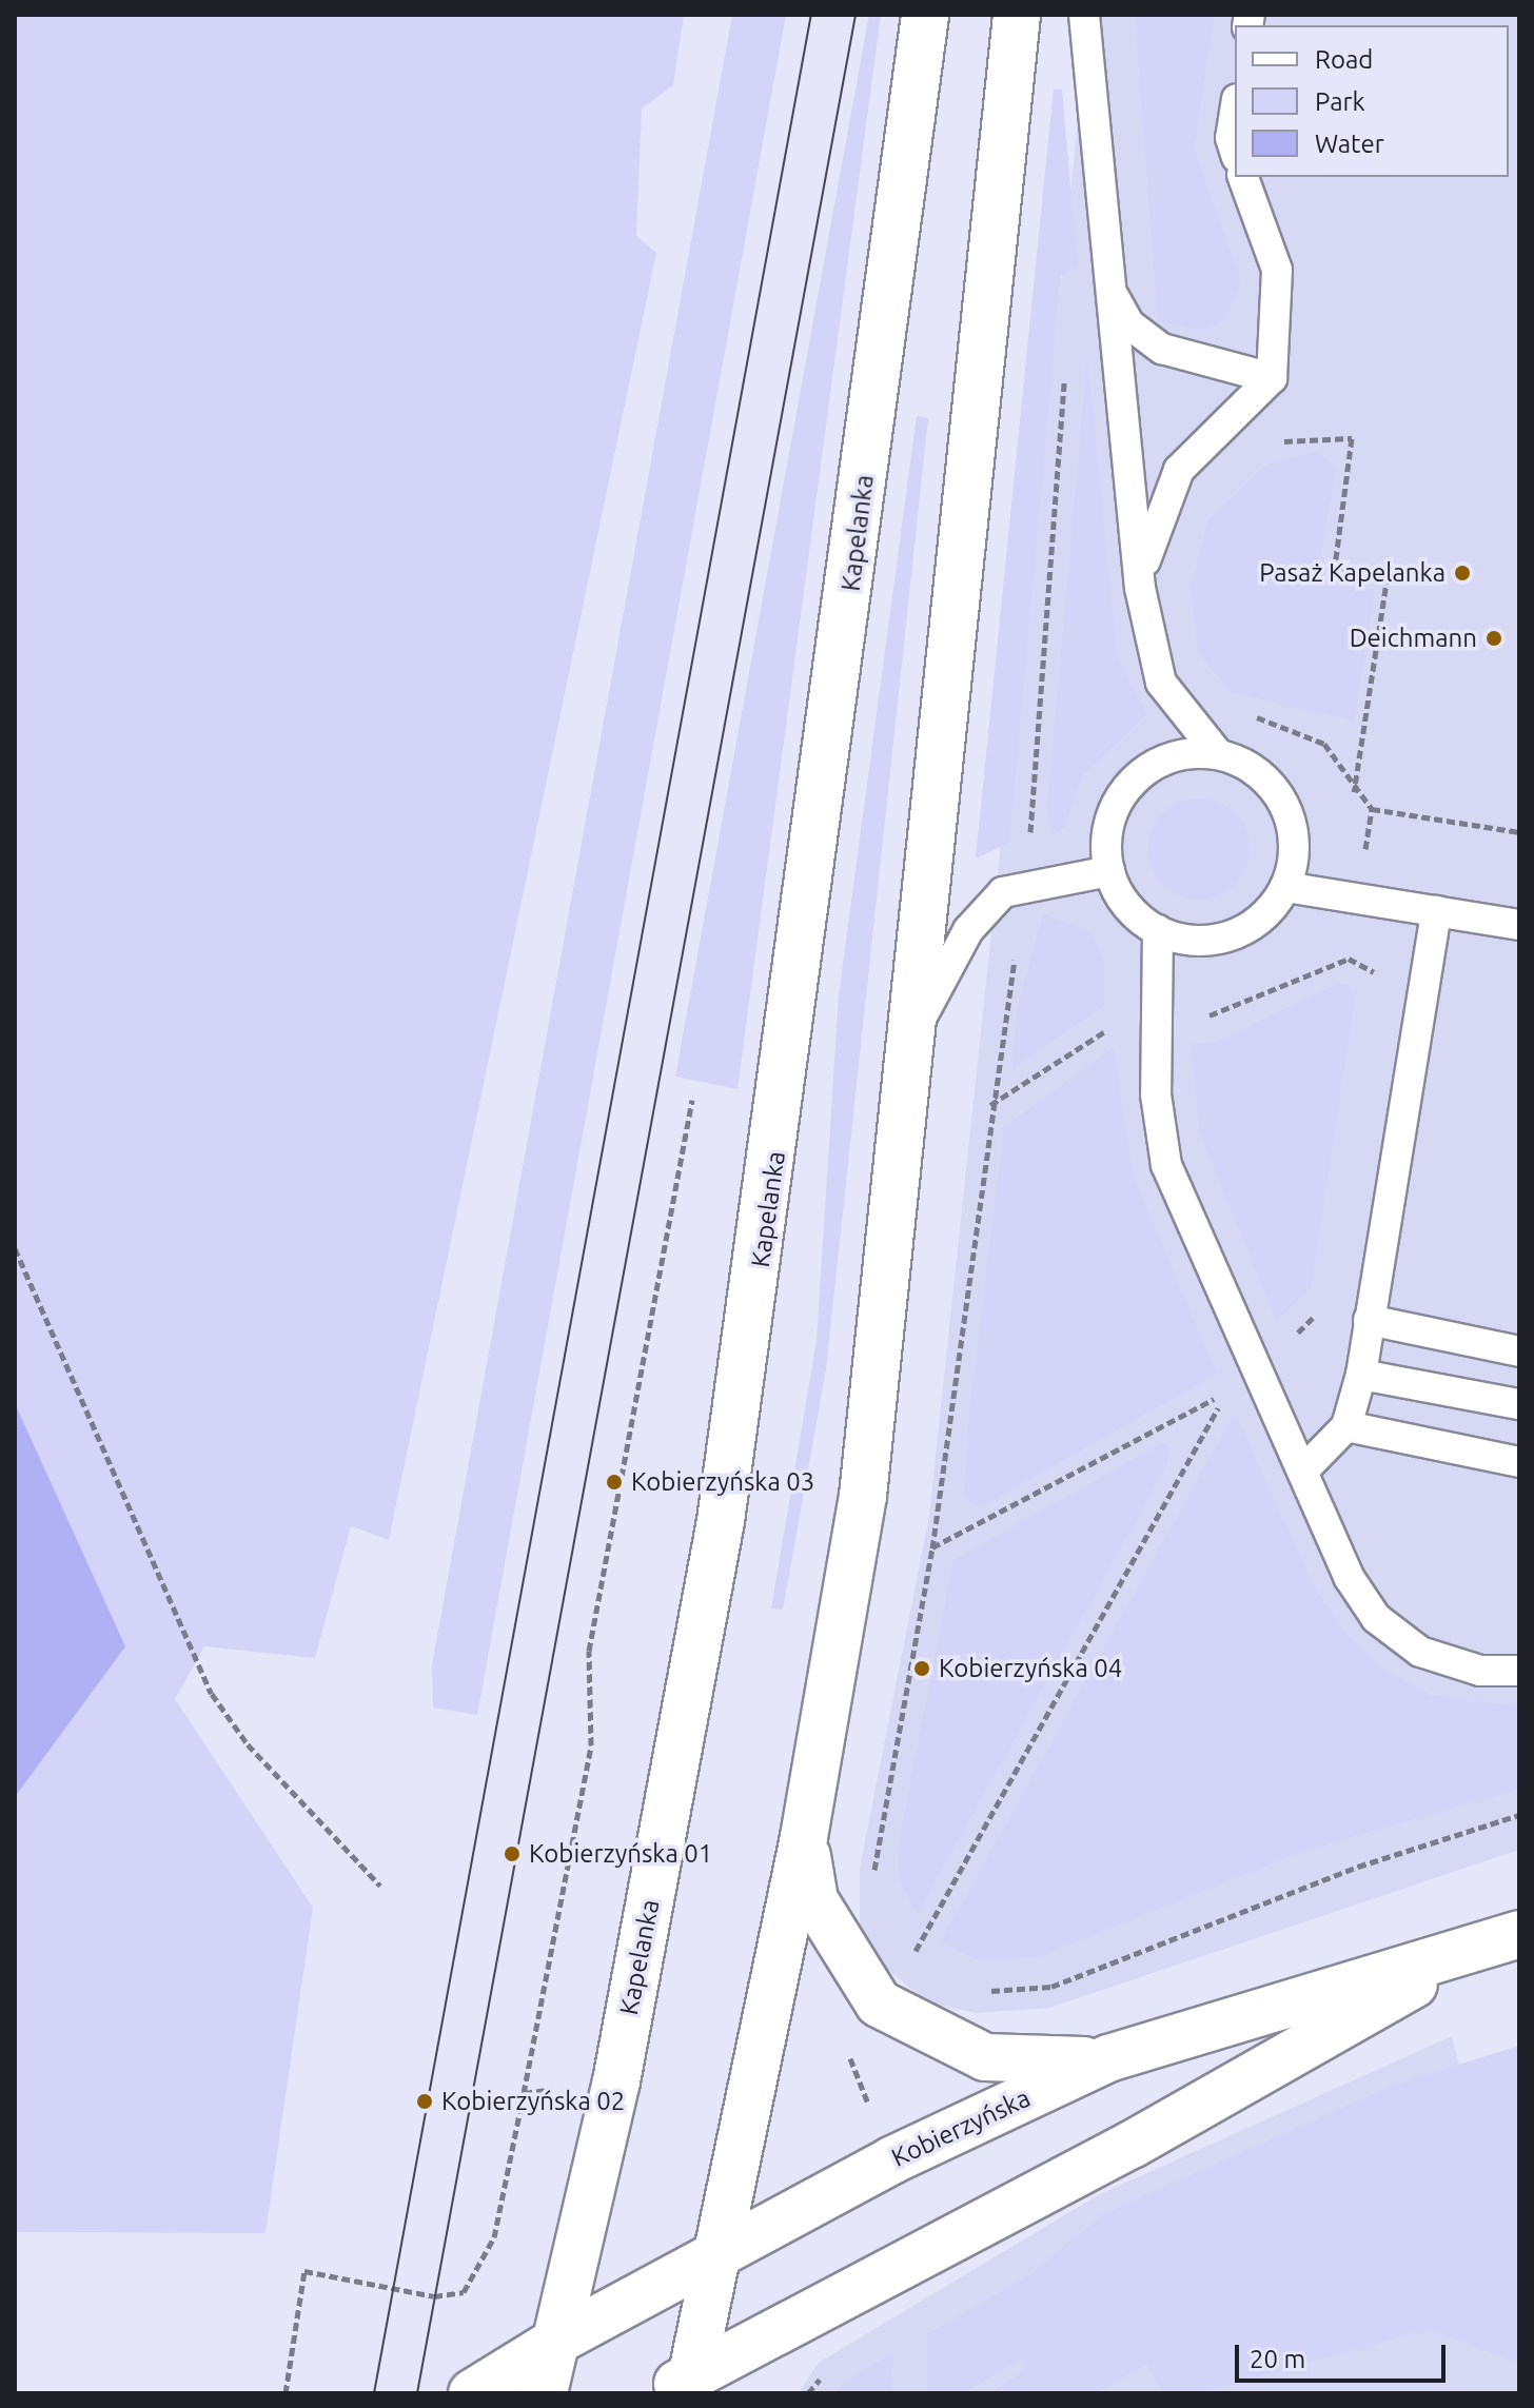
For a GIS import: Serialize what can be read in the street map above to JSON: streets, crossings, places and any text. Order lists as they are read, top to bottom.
{
  "streets": {
    "main road": ["Kapelanka", "Kobierzyńska"]
  },
  "crossings": [
    ["Kapelanka", "Kobierzyńska"]
  ],
  "places": [
    "Pasaż Kapelanka",
    "Deichmann",
    "Kobierzyńska 03",
    "Kobierzyńska 04",
    "Kobierzyńska 01",
    "Kobierzyńska 02"
  ],
  "legend": ["Road", "Park", "Water"],
  "scale_bar": "20 m"
}
